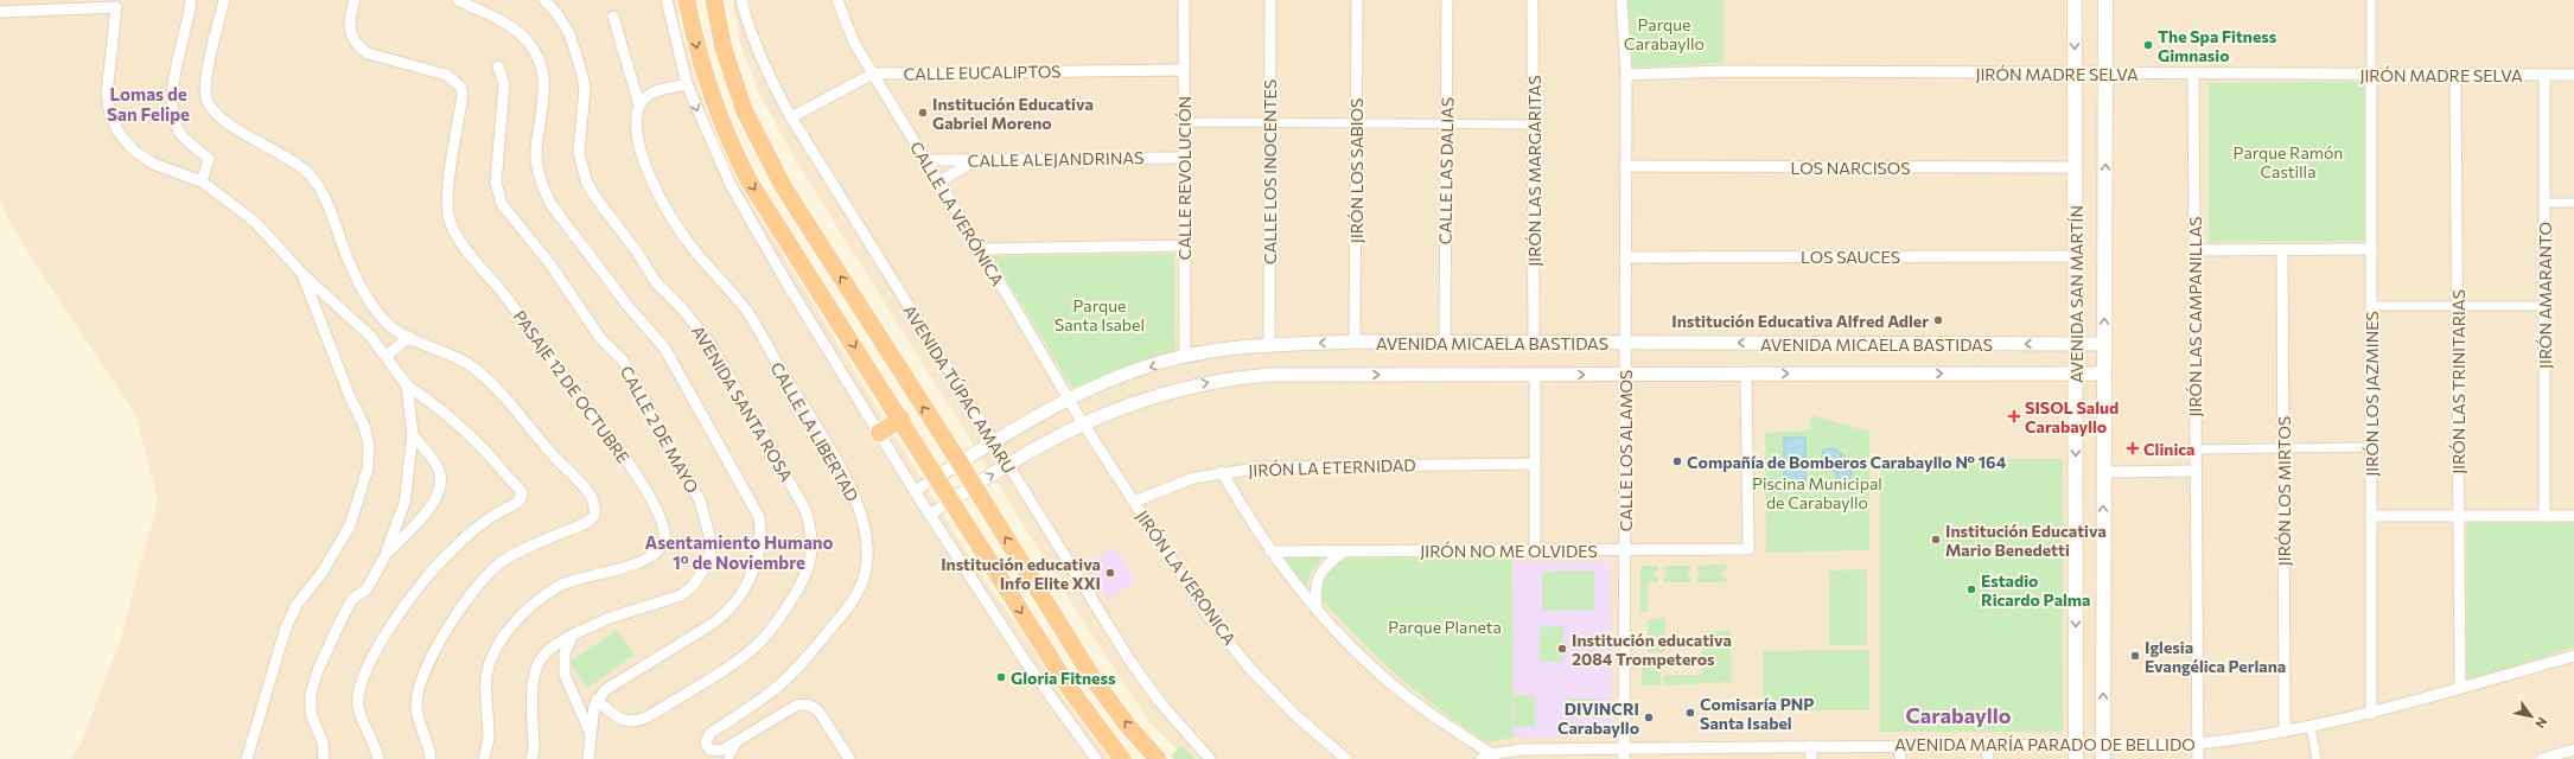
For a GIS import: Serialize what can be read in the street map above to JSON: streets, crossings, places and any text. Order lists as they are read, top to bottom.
{
  "streets": {
    "main road": ["AVENIDA SAN MARTÍN"],
    "street": [
      "CALLE EUCALIPTOS",
      "JIRÓN MADRE SELVA",
      "CALLE ALEJANDRINAS",
      "LOS NARCISOS",
      "JIRÓN LOS SABIOS",
      "CALLE LAS DALIAS",
      "JIRÓN LAS MARGARITAS",
      "CALLE LOS INOCENTES",
      "CALLE REVOLUCIÓN",
      "CALLE LA VERÓNICA",
      "LOS SAUCES",
      "JIRÓN AMARANTO",
      "JIRÓN LAS CAMPANILLAS",
      "AVENIDA MICAELA BASTIDAS",
      "JIRÓN LAS TRINITARIAS",
      "PASAJE 12 DE OCTUBRE",
      "AVENIDA TÚPAC AMARU",
      "JIRÓN LOS JAZMINES",
      "AVENIDA SANTA ROSA",
      "CALLE 2 DE MAYO",
      "CALLE LA LIBERTAD",
      "CALLE LOS ALAMOS",
      "JIRÓN LA ETERNIDAD",
      "JIRÓN LOS MIRTOS",
      "JIRÓN NO ME OLVIDES",
      "JIRÓN LA VERONICA",
      "AVENIDA MARÍA PARADO DE BELLIDO"
    ]
  },
  "crossings": [
    ["CALLE EUCALIPTOS", "CALLE REVOLUCIÓN"],
    ["CALLE EUCALIPTOS", "CALLE LA VERÓNICA"],
    ["CALLE EUCALIPTOS", "AVENIDA TÚPAC AMARU"],
    ["JIRÓN MADRE SELVA", "AVENIDA SAN MARTÍN"],
    ["JIRÓN MADRE SELVA", "JIRÓN AMARANTO"],
    ["JIRÓN MADRE SELVA", "JIRÓN LAS CAMPANILLAS"],
    ["JIRÓN MADRE SELVA", "JIRÓN LAS TRINITARIAS"],
    ["JIRÓN MADRE SELVA", "JIRÓN LOS JAZMINES"],
    ["JIRÓN MADRE SELVA", "CALLE LOS ALAMOS"],
    ["CALLE ALEJANDRINAS", "CALLE REVOLUCIÓN"],
    ["CALLE ALEJANDRINAS", "CALLE LA VERÓNICA"],
    ["LOS NARCISOS", "AVENIDA SAN MARTÍN"],
    ["LOS NARCISOS", "CALLE LOS ALAMOS"],
    ["JIRÓN LOS SABIOS", "AVENIDA MICAELA BASTIDAS"],
    ["CALLE LAS DALIAS", "AVENIDA MICAELA BASTIDAS"],
    ["JIRÓN LAS MARGARITAS", "AVENIDA MICAELA BASTIDAS"],
    ["CALLE LOS INOCENTES", "AVENIDA MICAELA BASTIDAS"],
    ["CALLE REVOLUCIÓN", "AVENIDA MICAELA BASTIDAS"],
    ["CALLE LA VERÓNICA", "AVENIDA MICAELA BASTIDAS"],
    ["CALLE LA VERÓNICA", "JIRÓN LA VERONICA"],
    ["LOS SAUCES", "AVENIDA SAN MARTÍN"],
    ["LOS SAUCES", "CALLE LOS ALAMOS"],
    ["AVENIDA SAN MARTÍN", "AVENIDA MICAELA BASTIDAS"],
    ["AVENIDA SAN MARTÍN", "AVENIDA MARÍA PARADO DE BELLIDO"],
    ["JIRÓN LAS CAMPANILLAS", "AVENIDA MARÍA PARADO DE BELLIDO"],
    ["AVENIDA MICAELA BASTIDAS", "AVENIDA TÚPAC AMARU"],
    ["AVENIDA MICAELA BASTIDAS", "CALLE LOS ALAMOS"],
    ["AVENIDA MICAELA BASTIDAS", "JIRÓN NO ME OLVIDES"],
    ["AVENIDA MICAELA BASTIDAS", "JIRÓN LA VERONICA"],
    ["JIRÓN LAS TRINITARIAS", "AVENIDA MARÍA PARADO DE BELLIDO"],
    ["JIRÓN LOS JAZMINES", "AVENIDA MARÍA PARADO DE BELLIDO"],
    ["CALLE LOS ALAMOS", "JIRÓN NO ME OLVIDES"],
    ["CALLE LOS ALAMOS", "AVENIDA MARÍA PARADO DE BELLIDO"],
    ["JIRÓN LA ETERNIDAD", "JIRÓN LA VERONICA"],
    ["JIRÓN LOS MIRTOS", "AVENIDA MARÍA PARADO DE BELLIDO"]
  ],
  "districts": ["Lomas de San Felipe", "Asentamiento Humano 1º de Noviembre", "Carabayllo"],
  "parks": [
    "Parque Carabayllo",
    "Parque Ramón Castilla",
    "Parque Santa Isabel",
    "Piscina Municipal de Carabayllo",
    "Parque Planeta"
  ],
  "places": {
    "other": [
      "The Spa Fitness Gimnasio",
      "Institución Educativa Gabriel Moreno",
      "Institución Educativa Alfred Adler",
      "Compañía de Bomberos Carabayllo Nº 164",
      "Institución Educativa Mario Benedetti",
      "Institución educativa Info Elite XXI",
      "Estadio Ricardo Palma",
      "Institución educativa 2084 Trompeteros",
      "Iglesia Evangélica Perlana",
      "Gloria Fitness",
      "Comisaría PNP Santa Isabel",
      "DIVINCRI Carabayllo"
    ],
    "health": ["SISOL Salud Carabayllo", "Clinica"]
  },
  "north": "bottom right"
}
